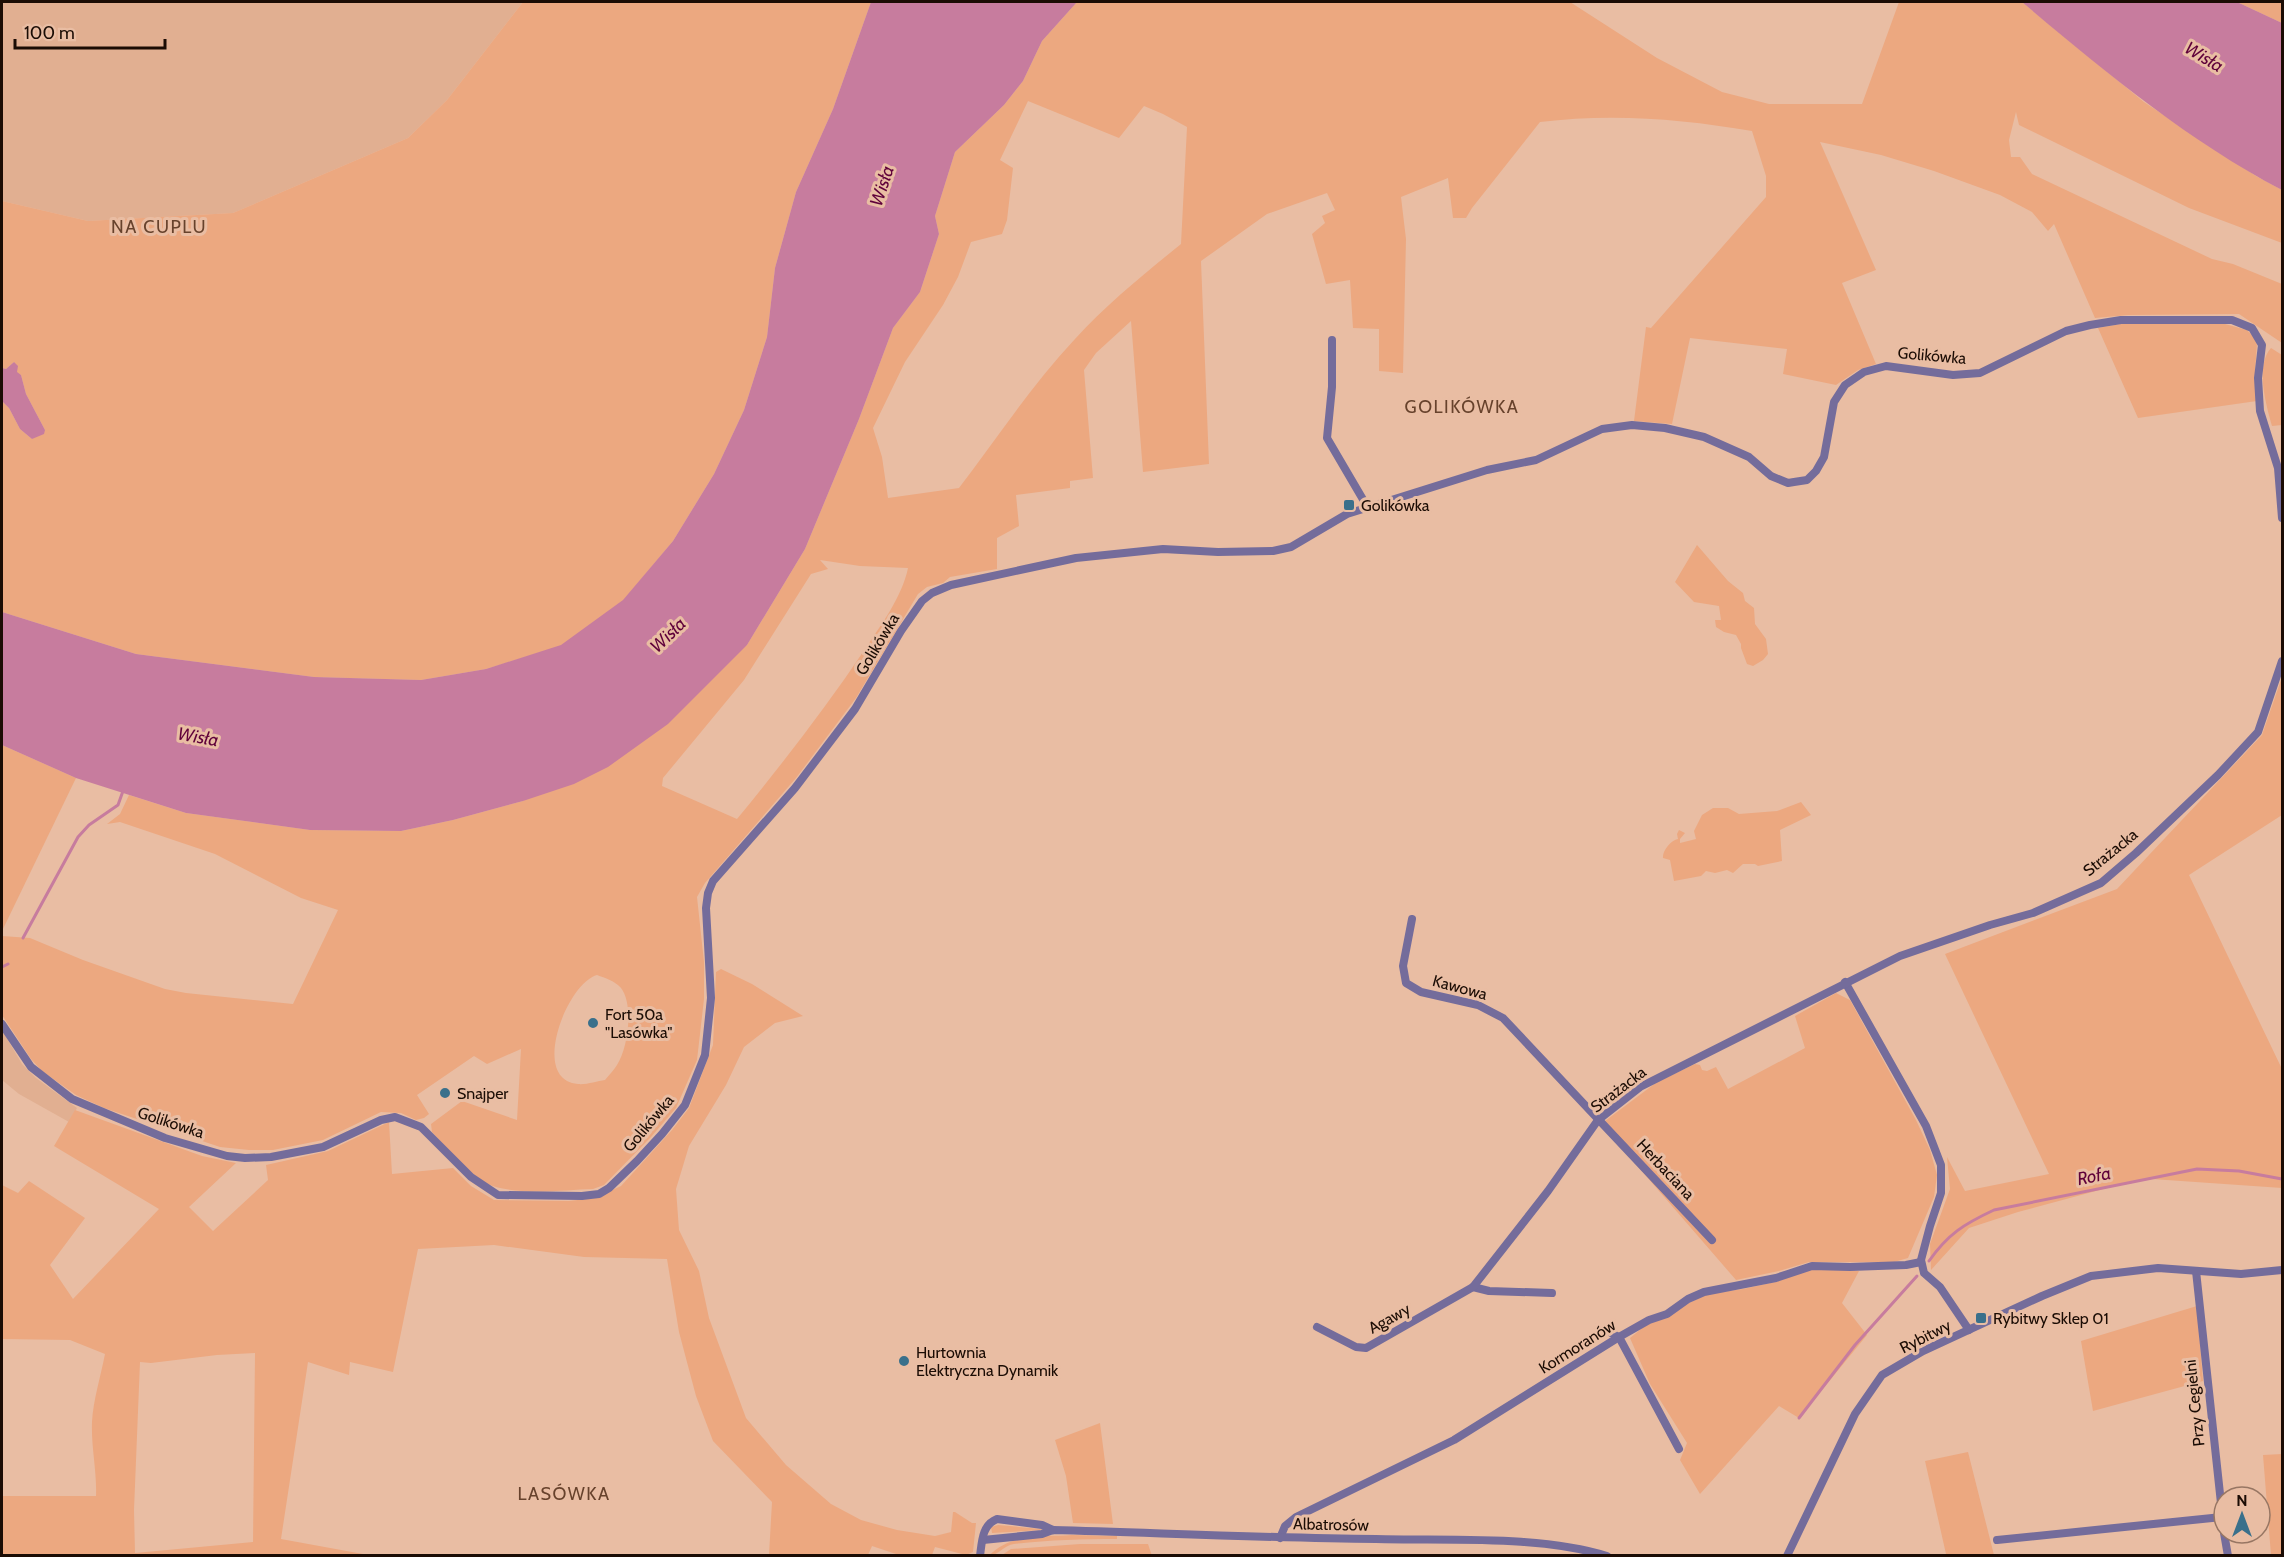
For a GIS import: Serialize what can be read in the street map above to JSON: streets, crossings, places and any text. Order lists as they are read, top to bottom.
{
  "streets": {
    "street": [
      "Golikówka",
      "Strażacka",
      "Kawowa",
      "Herbaciana",
      "Agawy",
      "Rybitwy",
      "Kormoranów",
      "Przy Cegielni",
      "Albatrosów"
    ]
  },
  "crossings": [
    ["Strażacka", "Kawowa"],
    ["Strażacka", "Herbaciana"],
    ["Strażacka", "Agawy"],
    ["Kawowa", "Herbaciana"],
    ["Rybitwy", "Przy Cegielni"],
    ["Kormoranów", "Albatrosów"]
  ],
  "districts": ["NA CUPLU", "GOLIKÓWKA", "LASÓWKA"],
  "water": ["Wisła", "Rofa"],
  "places": {
    "transit": ["Golikówka", "Rybitwy Sklep 01"],
    "other": ["Fort 50a \"Lasówka\"", "Snajper", "Hurtownia Elektryczna Dynamik"]
  },
  "scale_bar": "100 m",
  "north": "top"
}
